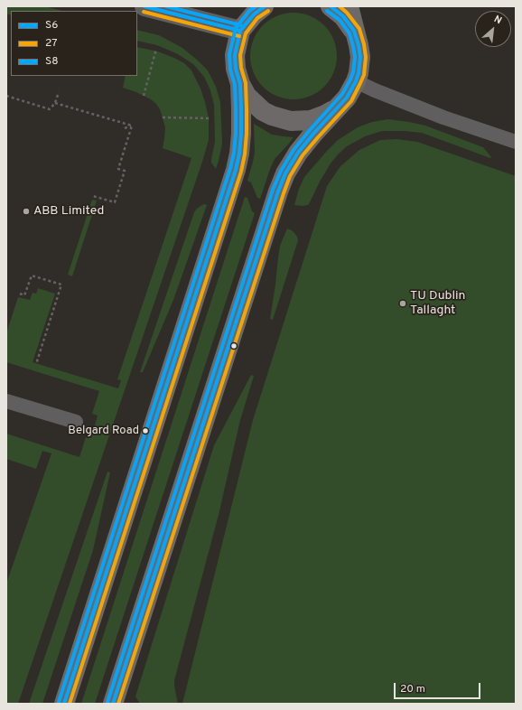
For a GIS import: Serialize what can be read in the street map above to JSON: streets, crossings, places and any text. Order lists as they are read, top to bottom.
{
  "places": ["ABB Limited", "TU Dublin Tallaght", "Belgard Road"],
  "lines": ["transit line S6", "transit line 27", "transit line S8"],
  "legend": ["S6", "27", "S8"],
  "scale_bar": "20 m",
  "north": "top right"
}
